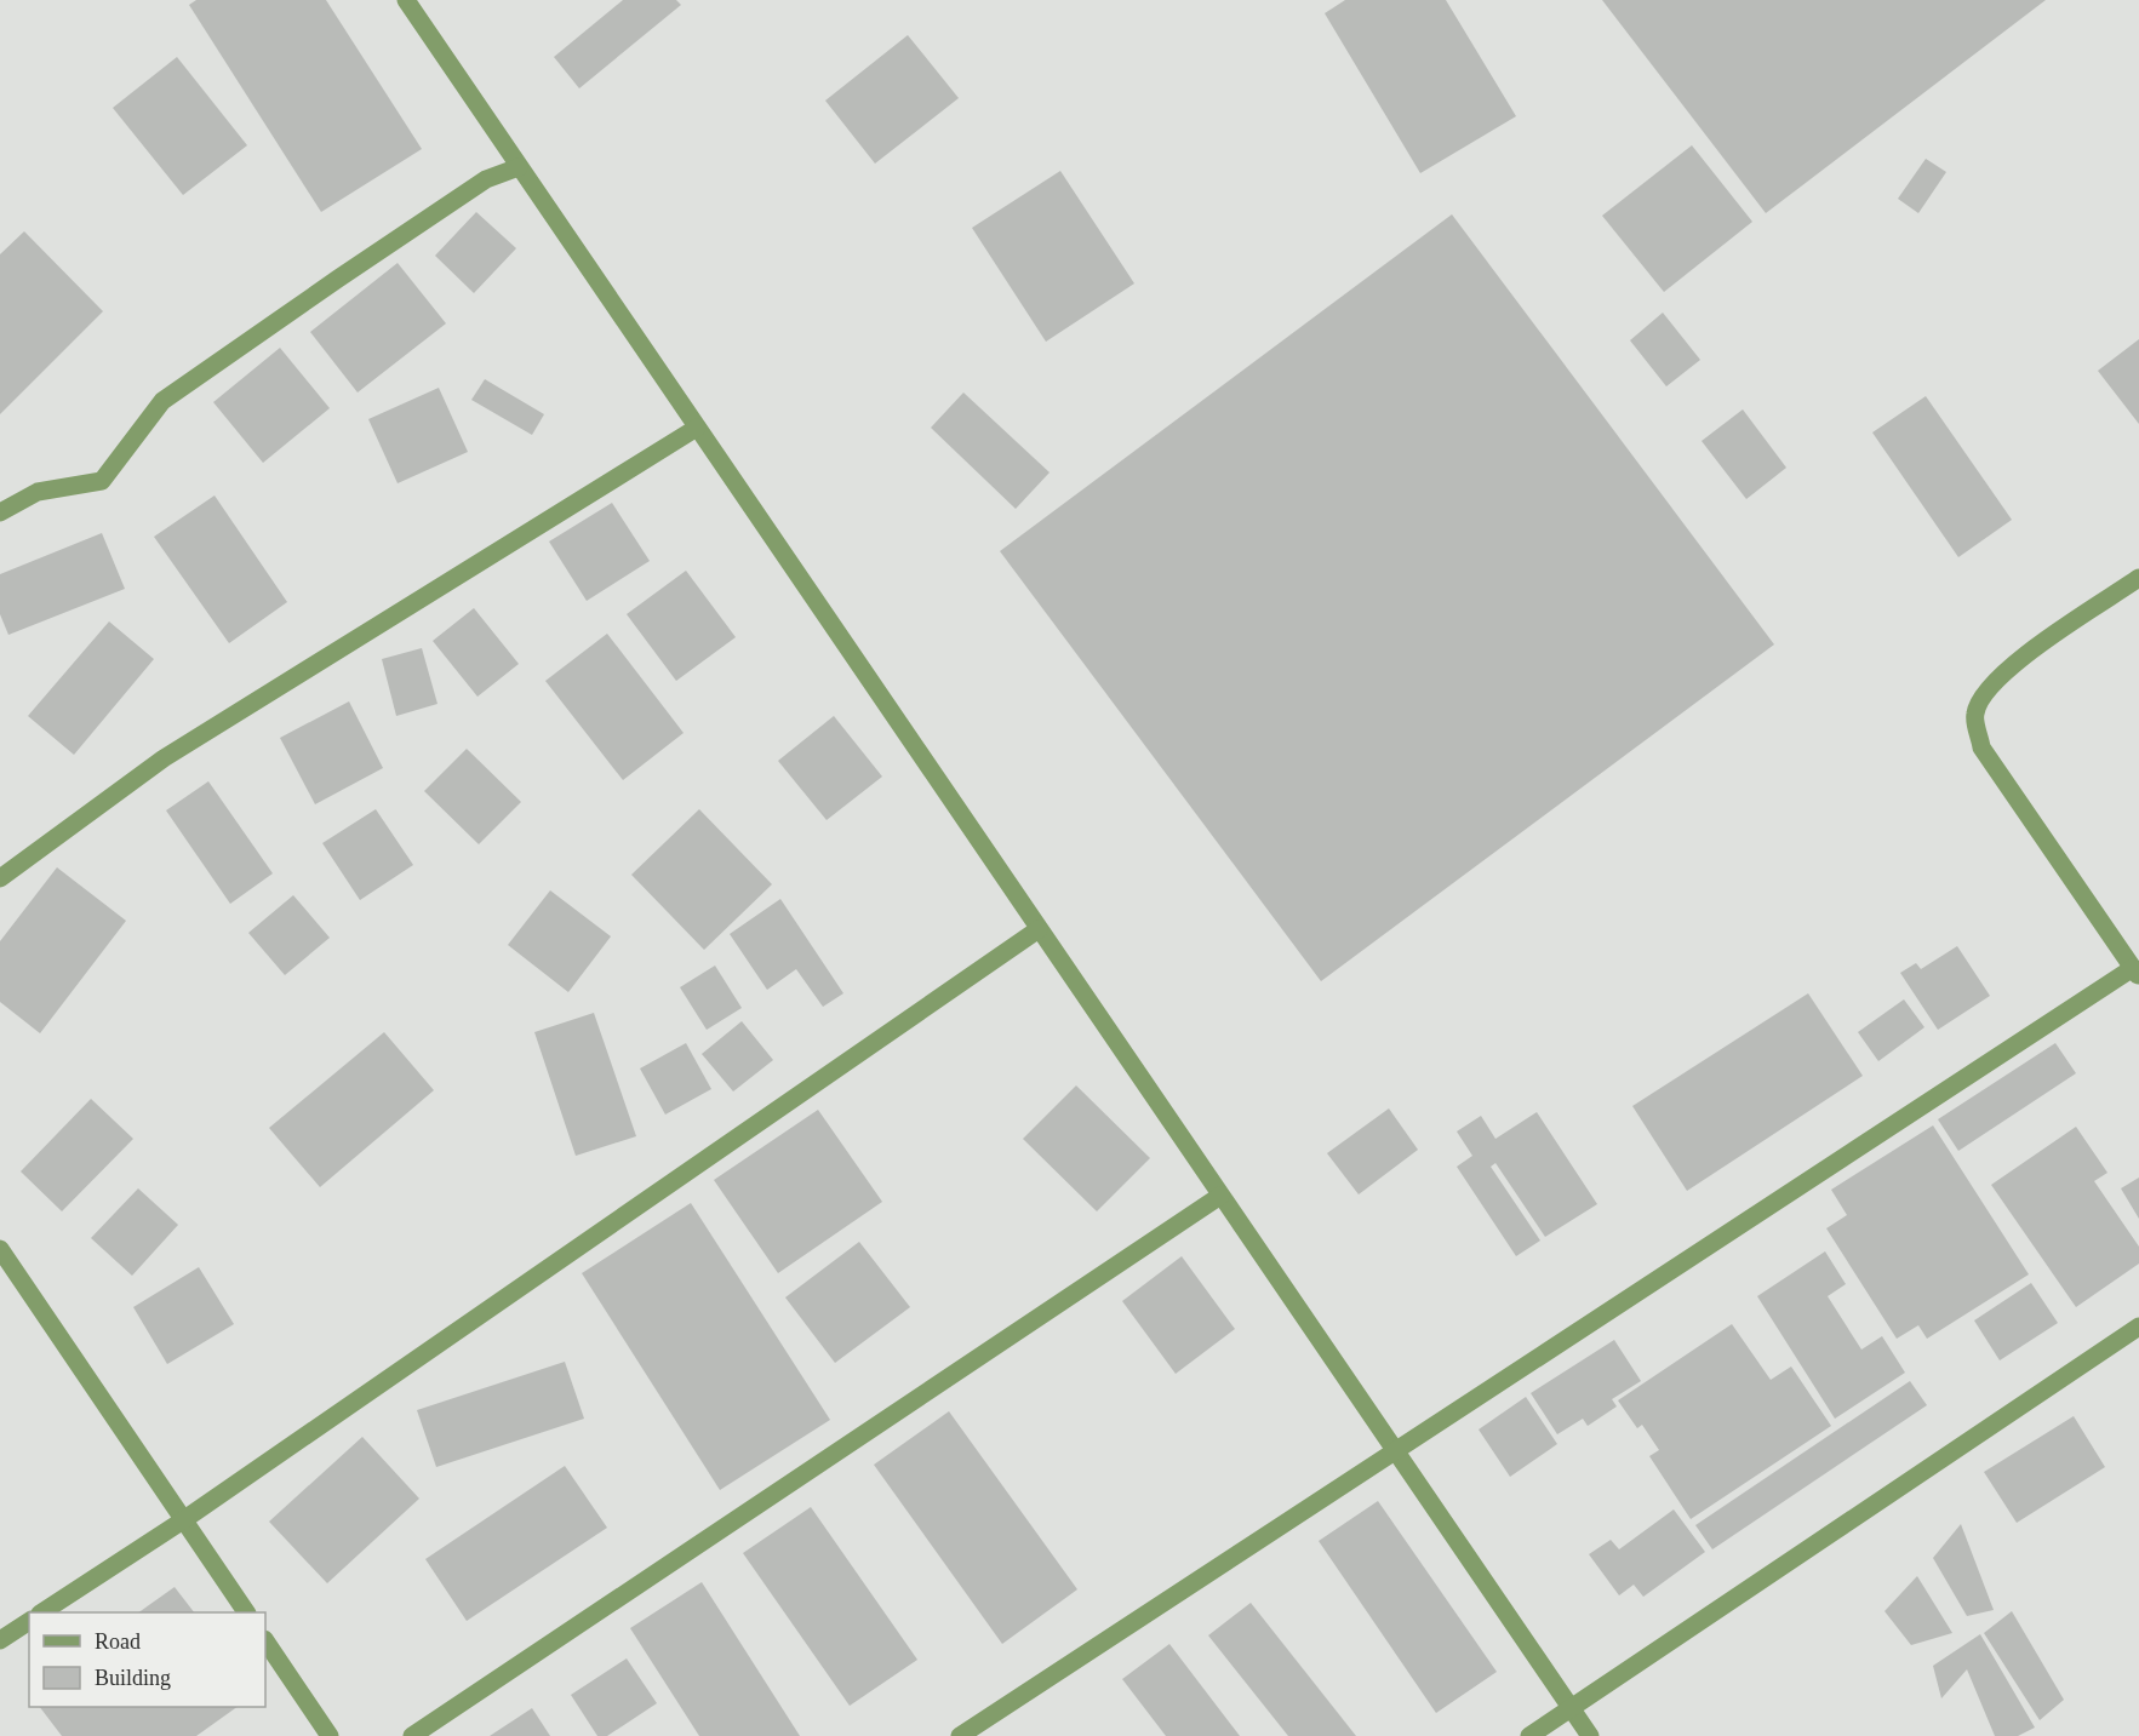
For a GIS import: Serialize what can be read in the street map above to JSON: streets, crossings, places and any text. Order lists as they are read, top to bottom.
{
  "legend": ["Road", "Building"]
}
